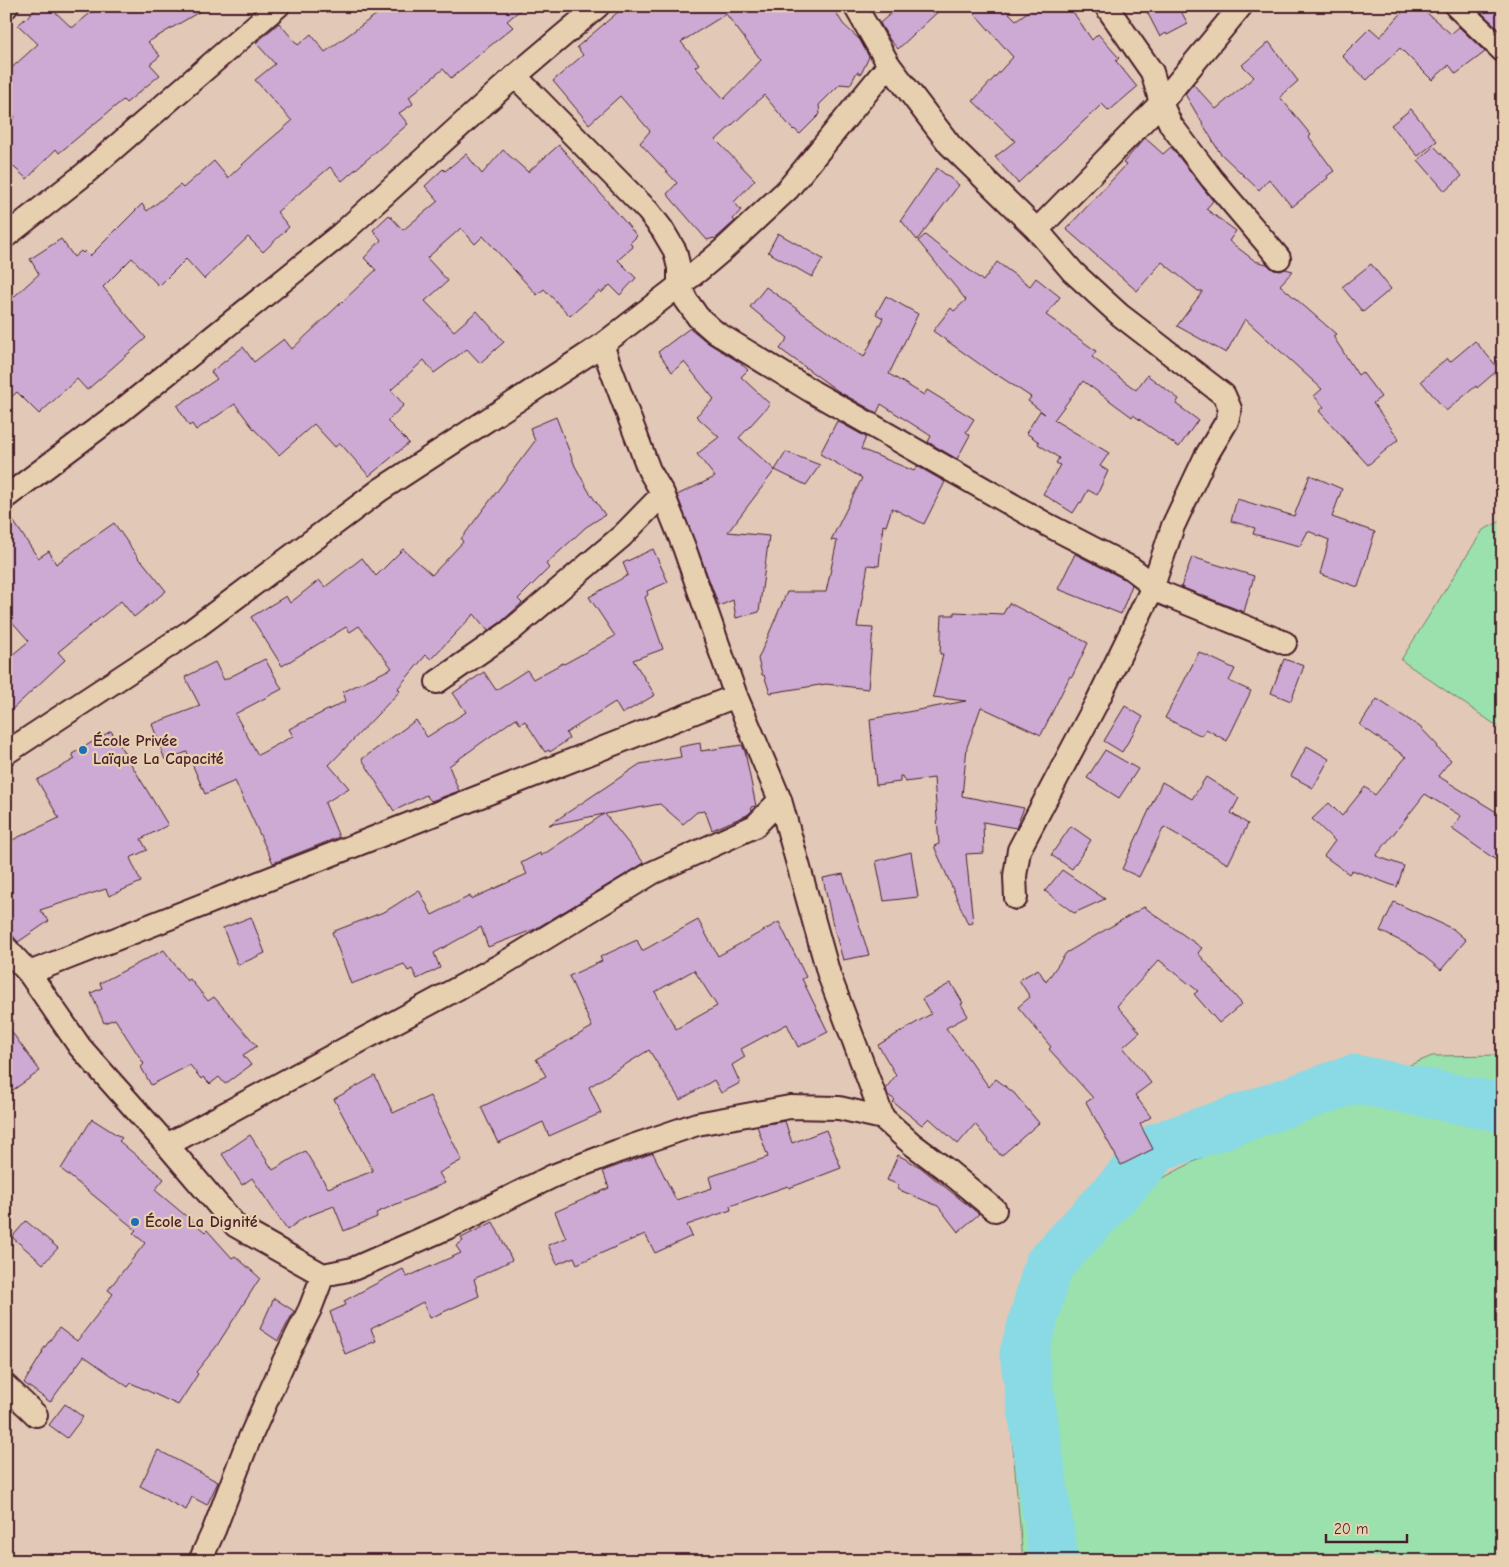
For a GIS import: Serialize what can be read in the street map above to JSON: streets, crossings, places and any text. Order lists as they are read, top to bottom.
{
  "places": ["École Privée Laïque La Capacité", "École La Dignité"],
  "scale_bar": "20 m"
}
